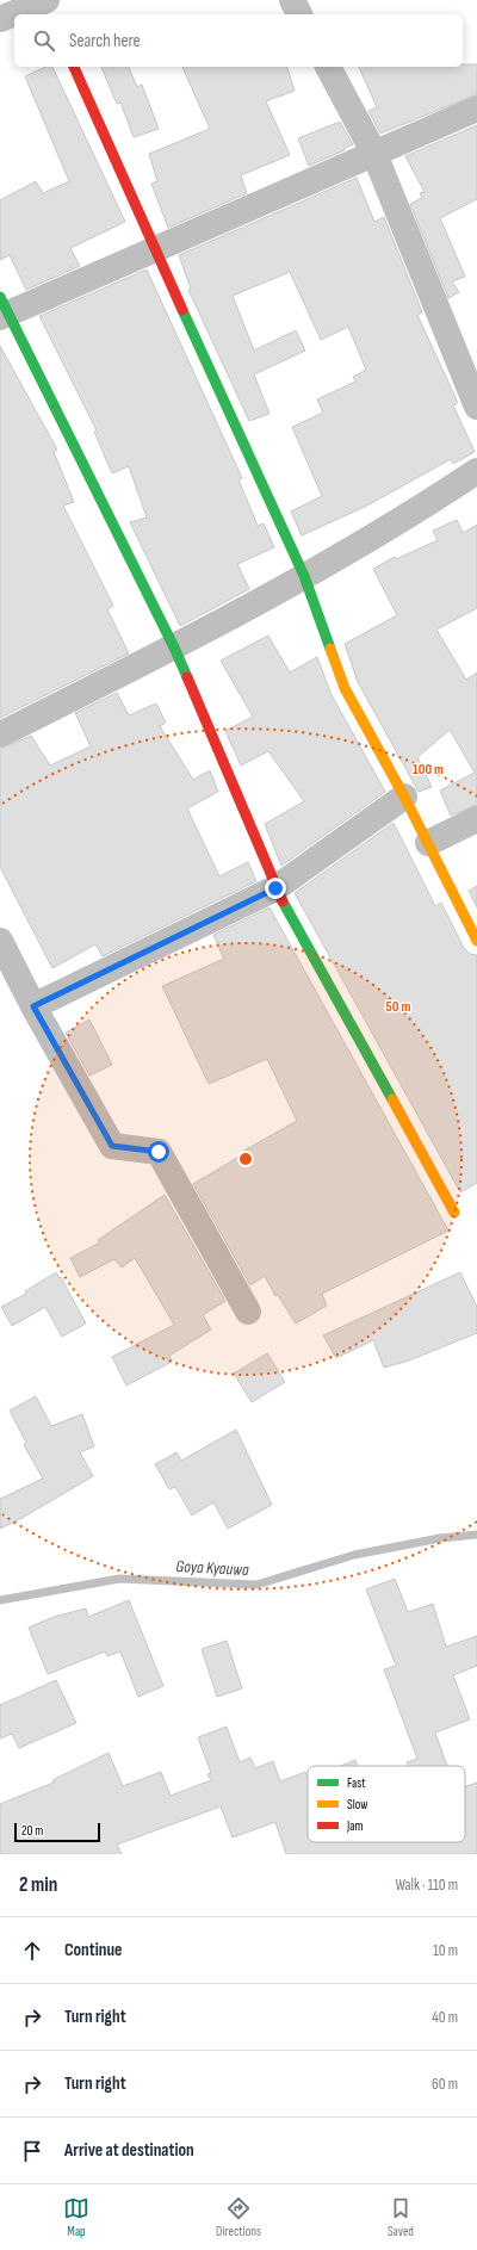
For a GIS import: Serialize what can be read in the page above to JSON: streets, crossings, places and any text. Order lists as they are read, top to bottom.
{
  "water": ["Goya Kyauwa"],
  "legend": ["Fast", "Slow", "Jam"],
  "scale_bar": "20 m",
  "page": {
    "search": "Search here",
    "scale": "20 m",
    "heading": ["2 min", "Walk · 110 m"],
    "list": [
      ["Continue", "10 m"],
      ["Turn right", "40 m"],
      ["Turn right", "60 m"],
      "Arrive at destination"
    ],
    "nav": ["Map", "Directions", "Saved"]
  },
  "rings": ["100 m", "50 m"]
}
